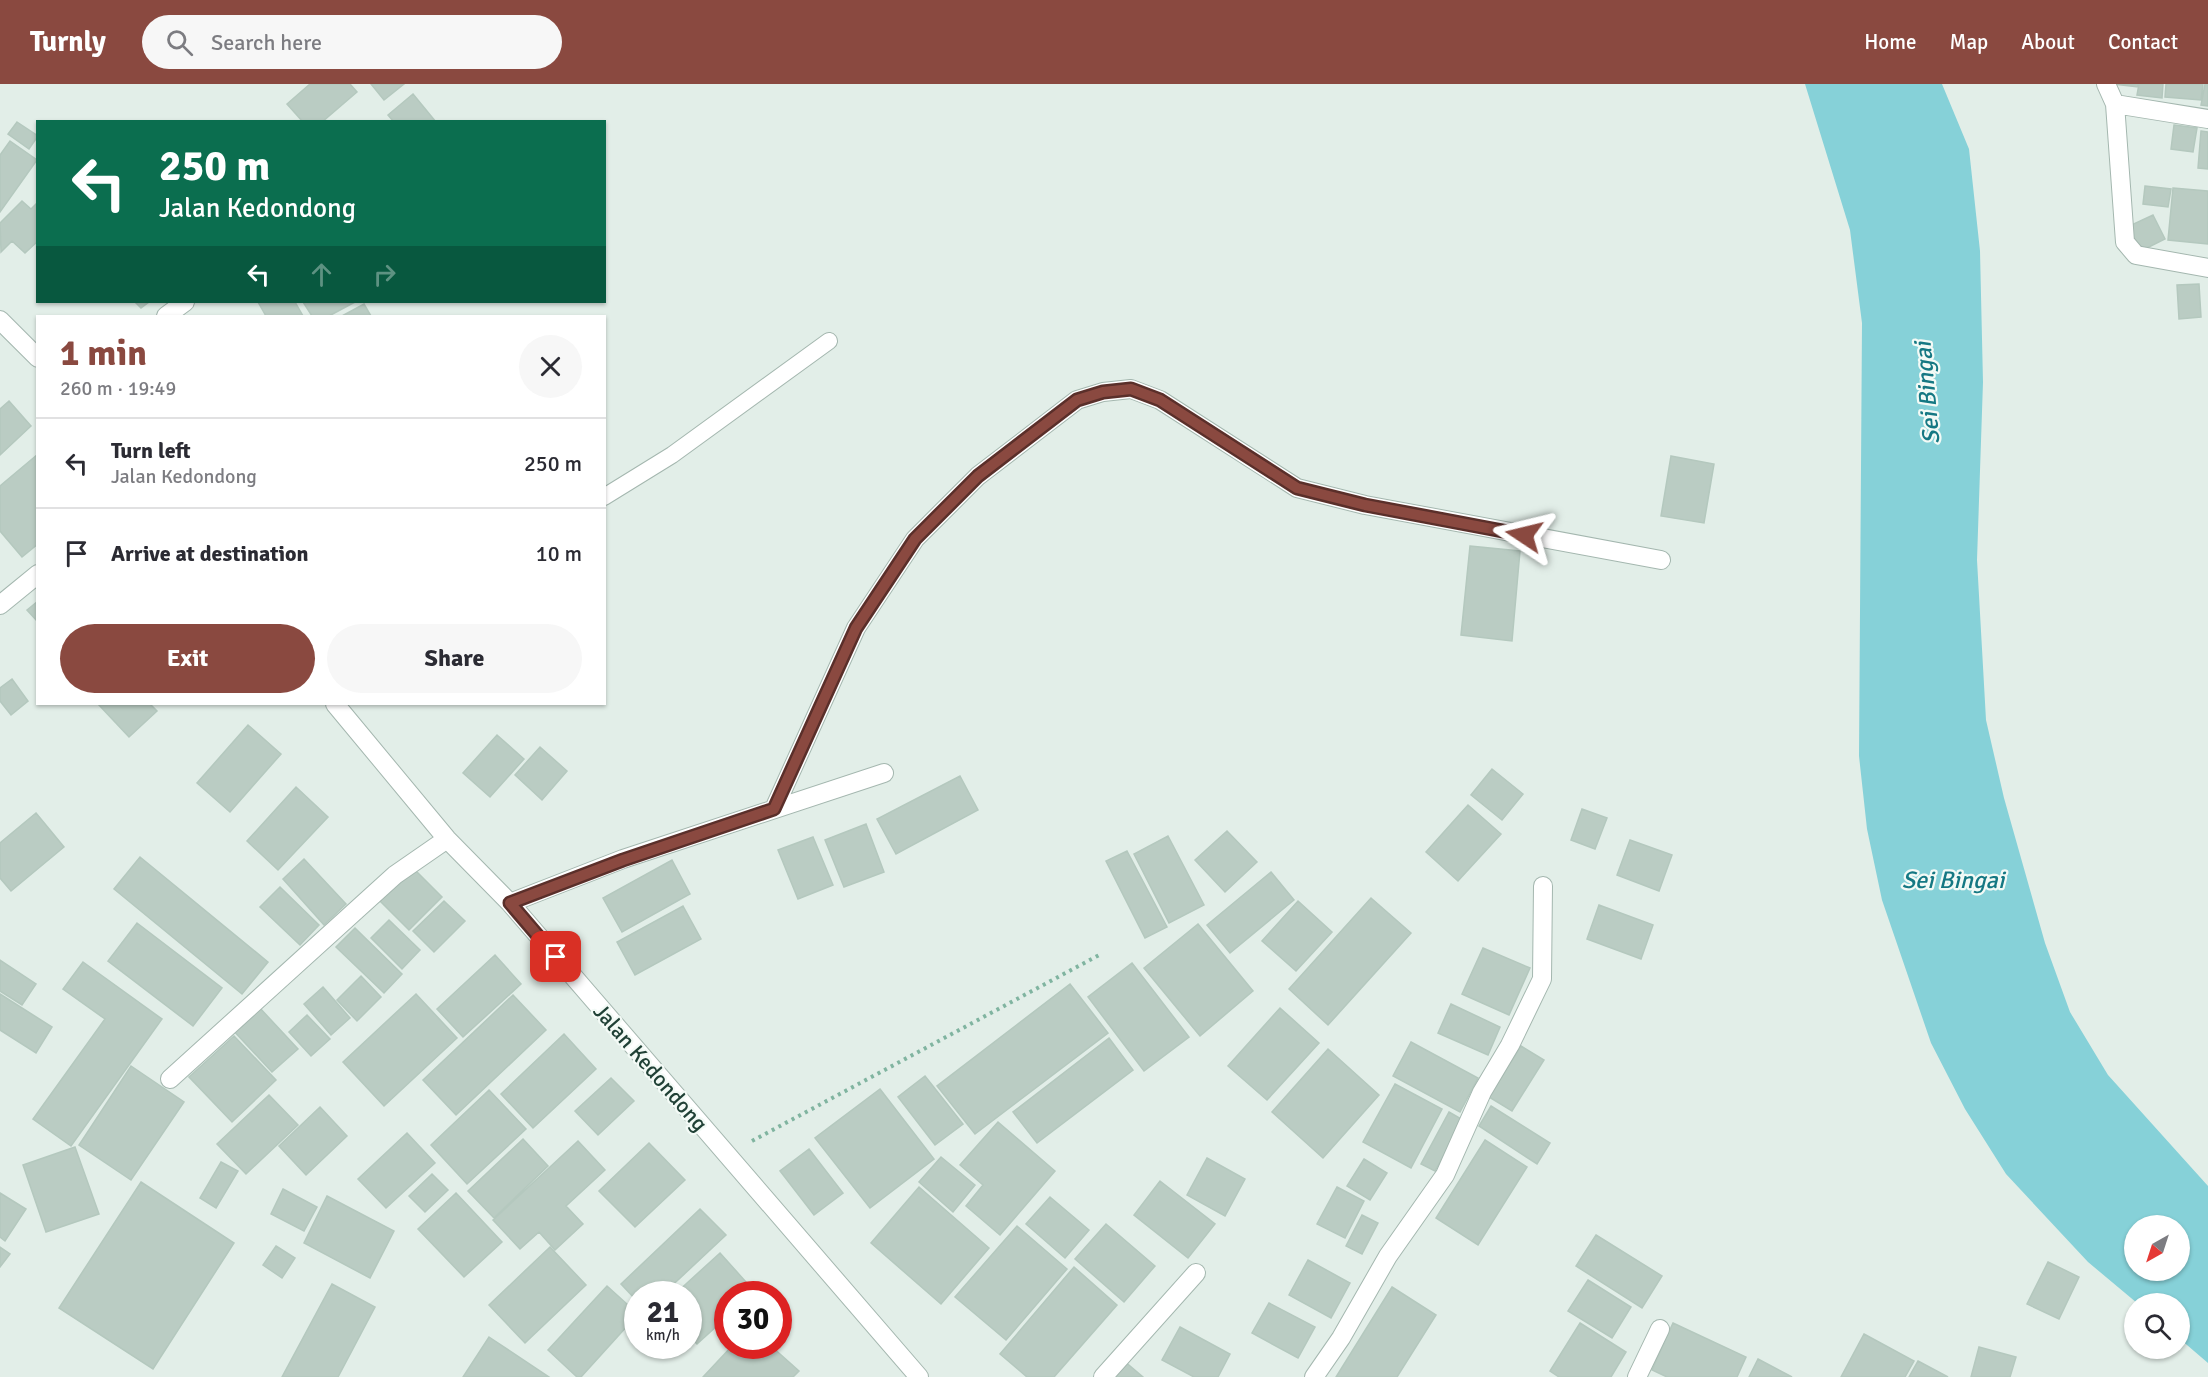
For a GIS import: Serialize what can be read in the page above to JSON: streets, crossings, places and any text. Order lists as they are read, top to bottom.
{
  "streets": {
    "street": ["Jalan Kedondong"]
  },
  "water": ["Sei Bingai"],
  "north": "bottom left",
  "page": {
    "header": "Turnly",
    "search": "Search here",
    "nav": [
      "Home",
      "Map",
      "About",
      "Contact"
    ],
    "turn": ["250 m", "Jalan Kedondong"],
    "heading": ["1 min", "260 m · 19:49"],
    "list": [
      {
        "name": "Turn left",
        "note": "Jalan Kedondong",
        "value": "250 m"
      },
      {
        "name": "Arrive at destination",
        "value": "10 m"
      }
    ],
    "buttons": ["Exit", "Share"],
    "speed": "21 km/h",
    "limit": "30"
  }
}
